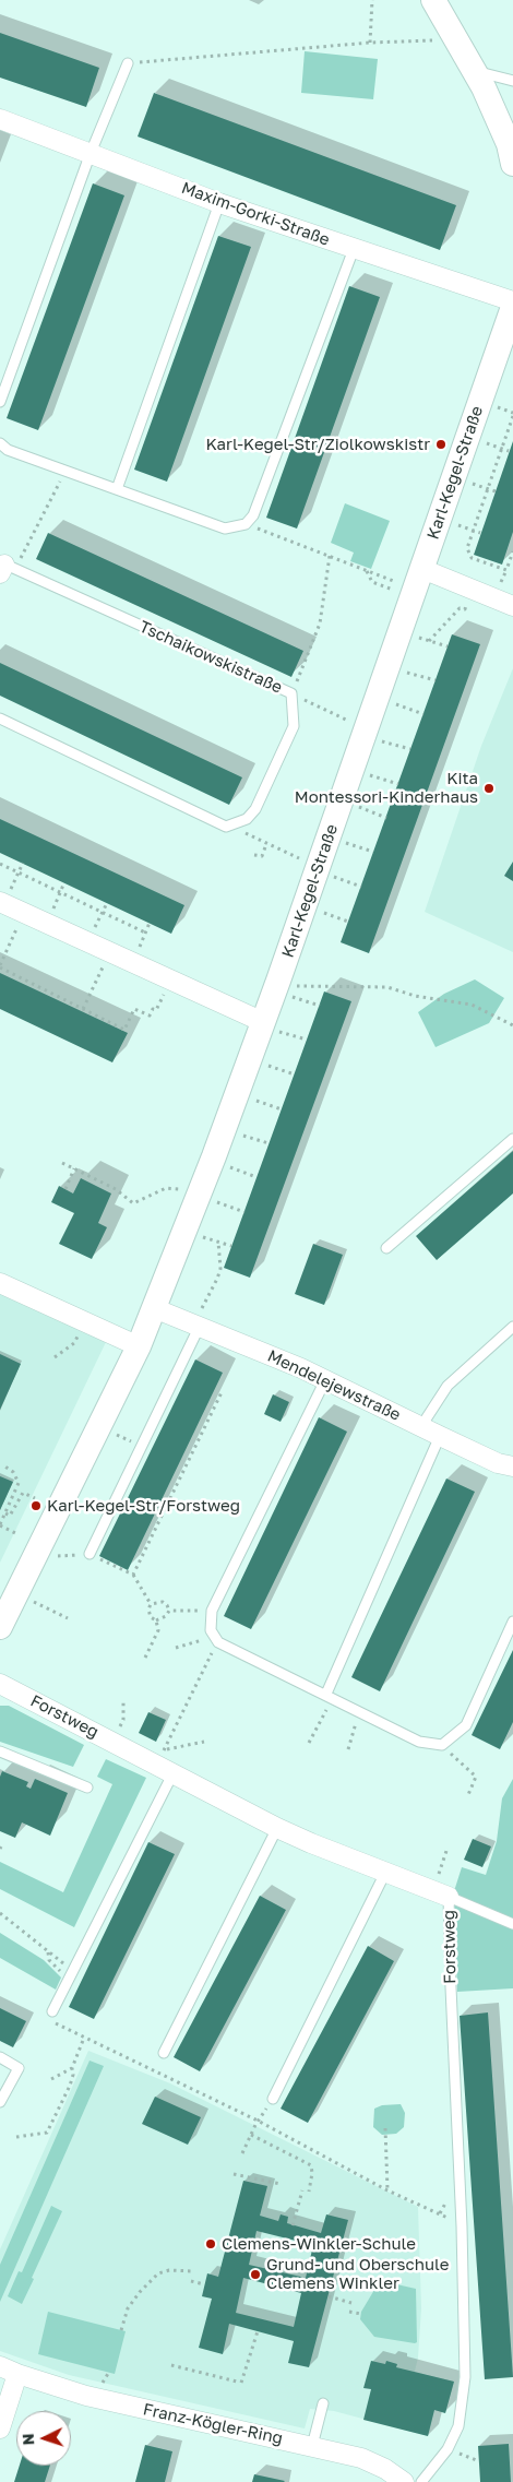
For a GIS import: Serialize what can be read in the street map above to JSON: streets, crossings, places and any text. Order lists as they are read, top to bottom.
{
  "streets": {
    "street": [
      "Maxim-Gorki-Straße",
      "Karl-Kegel-Straße",
      "Mendelejewstraße",
      "Forstweg",
      "Franz-Kögler-Ring"
    ],
    "lane": ["Tschaikowskistraße"]
  },
  "crossings": [
    ["Karl-Kegel-Straße", "Mendelejewstraße"]
  ],
  "places": [
    "Karl-Kegel-Str/Ziolkowskistr",
    "Kita Montessori-Kinderhaus",
    "Karl-Kegel-Str/Forstweg",
    "Clemens-Winkler-Schule",
    "Grund- und Oberschule Clemens Winkler"
  ],
  "north": "left"
}
